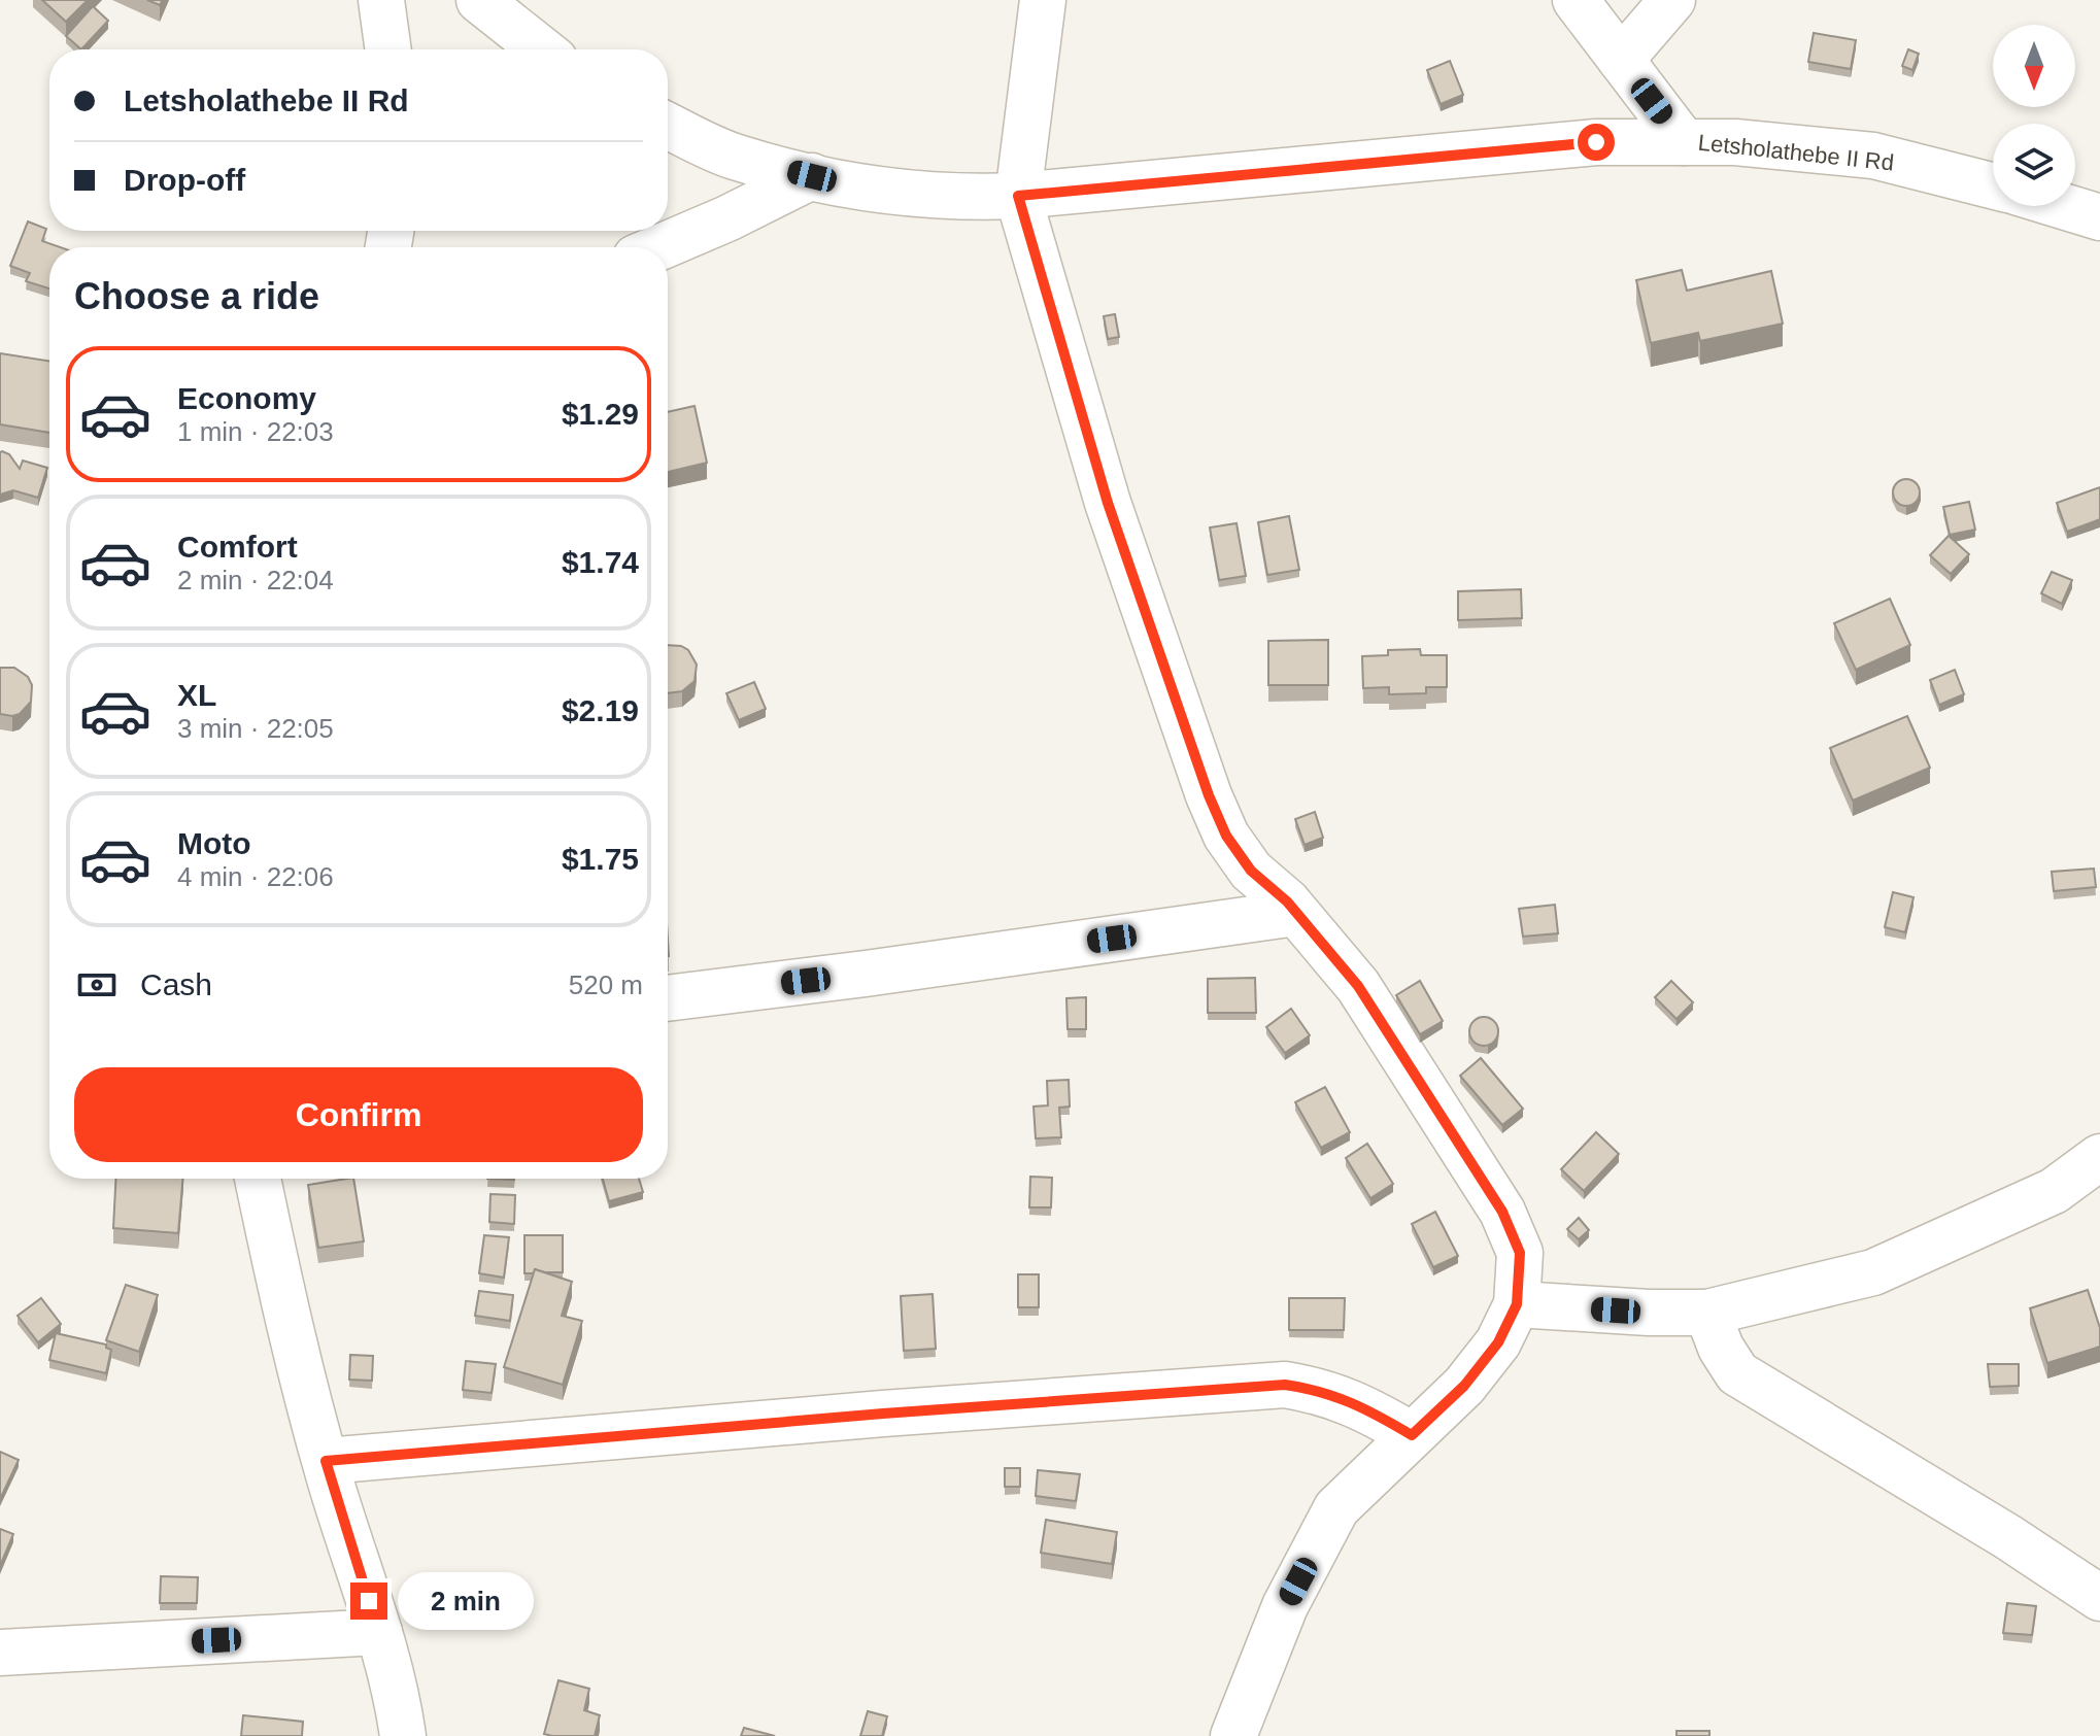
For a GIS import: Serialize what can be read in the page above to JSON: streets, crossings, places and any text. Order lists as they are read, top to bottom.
{
  "streets": {
    "street": ["Letsholathebe II Rd"]
  },
  "north": "bottom",
  "page": {
    "banner": ["Letsholathebe II Rd", "Drop-off"],
    "heading": "Choose a ride",
    "list": [
      {
        "name": "Economy",
        "note": "1 min · 22:03",
        "value": "$1.29"
      },
      {
        "name": "Comfort",
        "note": "2 min · 22:04",
        "value": "$1.74"
      },
      {
        "name": "XL",
        "note": "3 min · 22:05",
        "value": "$2.19"
      },
      {
        "name": "Moto",
        "note": "4 min · 22:06",
        "value": "$1.75"
      }
    ],
    "pay": ["Cash", "520 m"],
    "buttons": "Confirm",
    "bubble": "2 min"
  }
}
